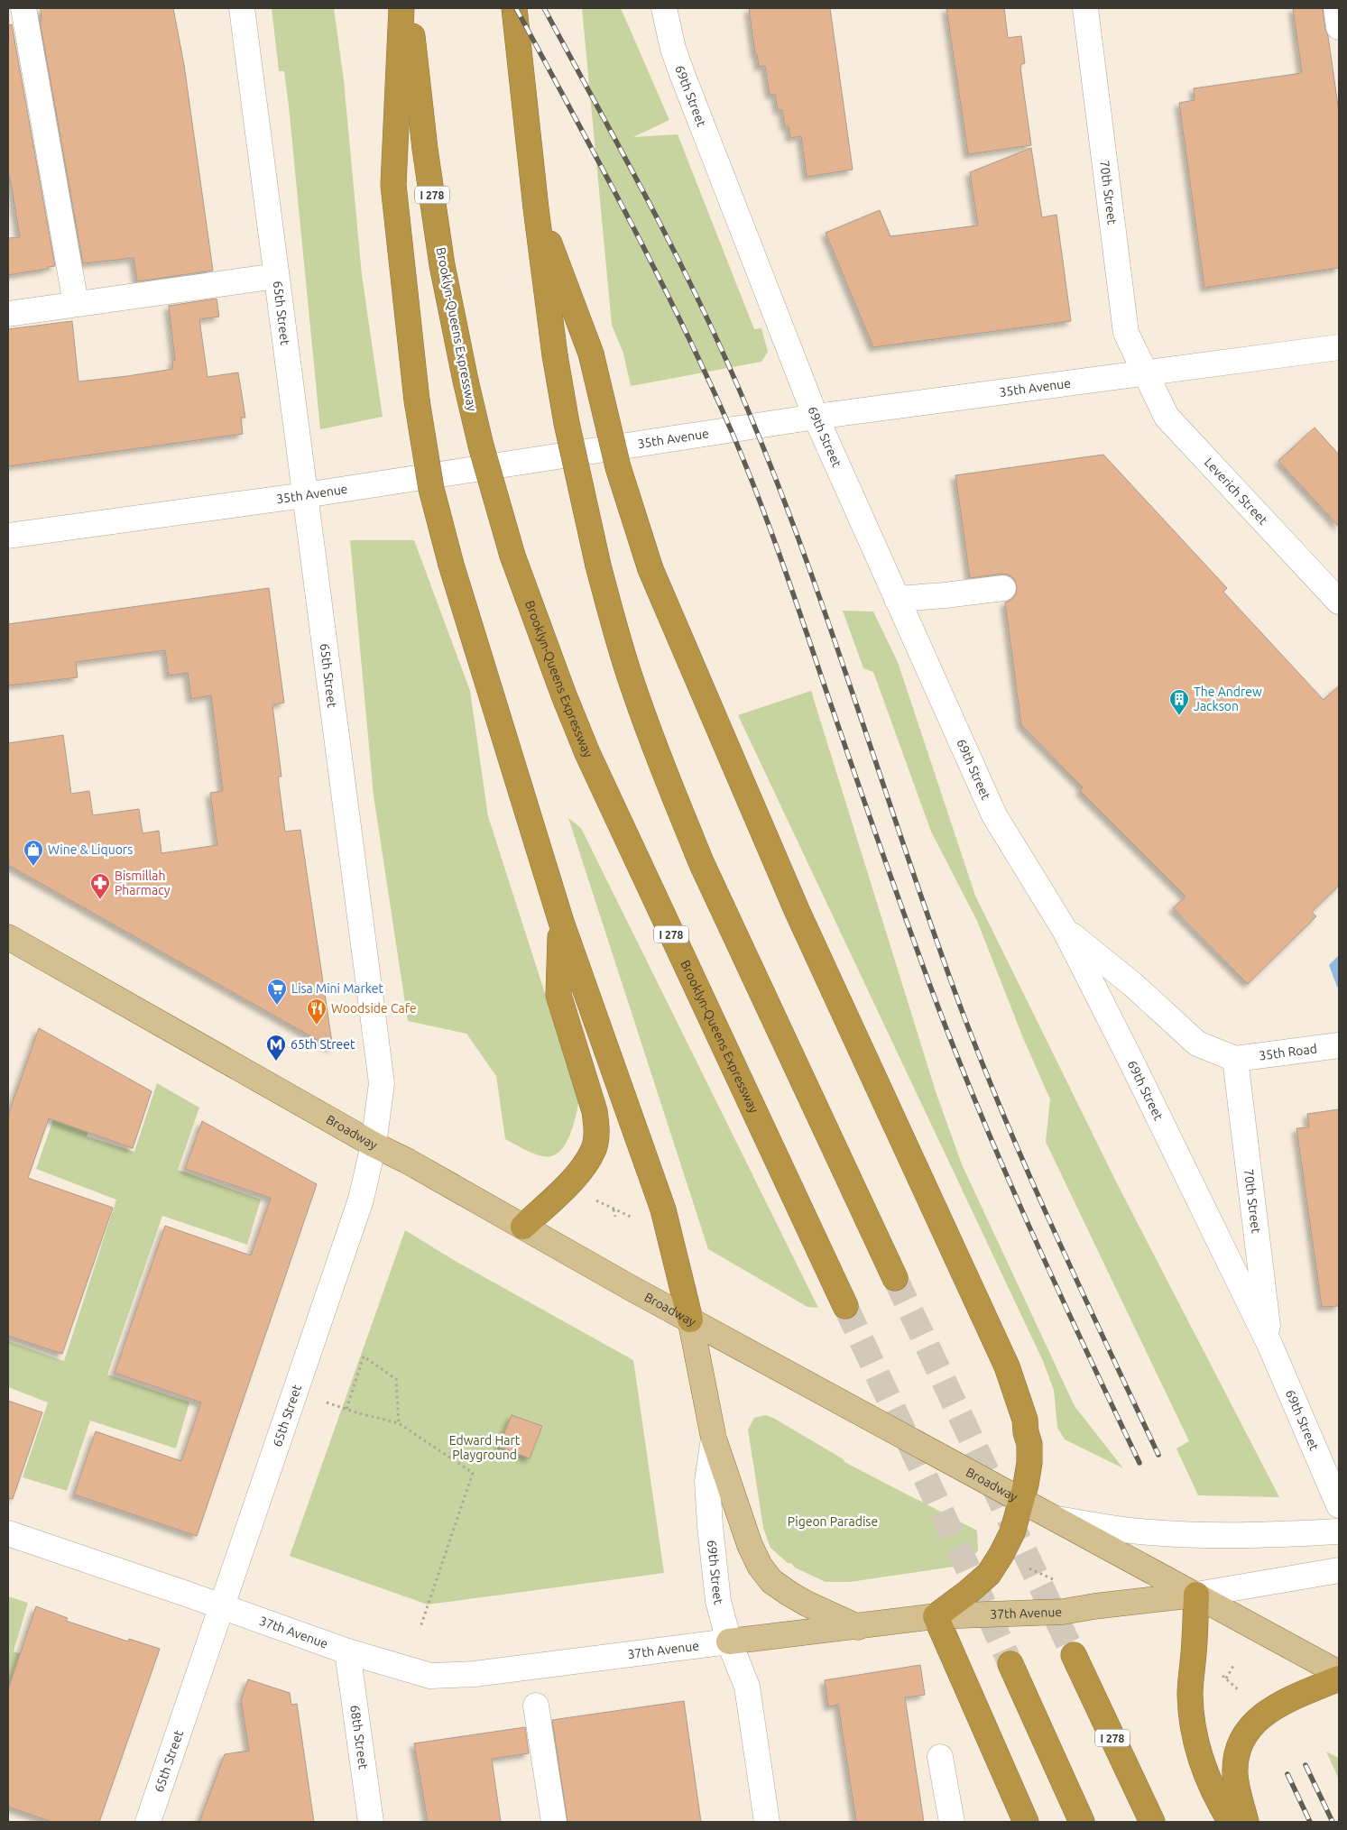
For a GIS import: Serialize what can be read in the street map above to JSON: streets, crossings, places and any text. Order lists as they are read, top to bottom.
{
  "streets": {
    "highway": ["I 278", "Brooklyn-Queens Expressway"],
    "main road": ["69th Street", "Broadway", "37th Avenue"],
    "street": [
      "70th Street",
      "65th Street",
      "35th Avenue",
      "Leverich Street",
      "35th Road",
      "68th Street"
    ]
  },
  "crossings": [
    ["69th Street", "70th Street"],
    ["69th Street", "35th Avenue"],
    ["69th Street", "Broadway"],
    ["69th Street", "37th Avenue"],
    ["70th Street", "35th Avenue"],
    ["70th Street", "Leverich Street"],
    ["70th Street", "35th Road"],
    ["65th Street", "35th Avenue"],
    ["65th Street", "Broadway"],
    ["65th Street", "37th Avenue"],
    ["35th Avenue", "Leverich Street"],
    ["Broadway", "37th Avenue"],
    ["37th Avenue", "68th Street"]
  ],
  "parks": ["Edward Hart Playground", "Pigeon Paradise"],
  "places": {
    "building": ["The Andrew Jackson"],
    "shop": ["Wine & Liquors"],
    "pharmacy": ["Bismillah Pharmacy"],
    "supermarket": ["Lisa Mini Market"],
    "restaurant": ["Woodside Cafe"],
    "metro station": ["65th Street"]
  }
}
